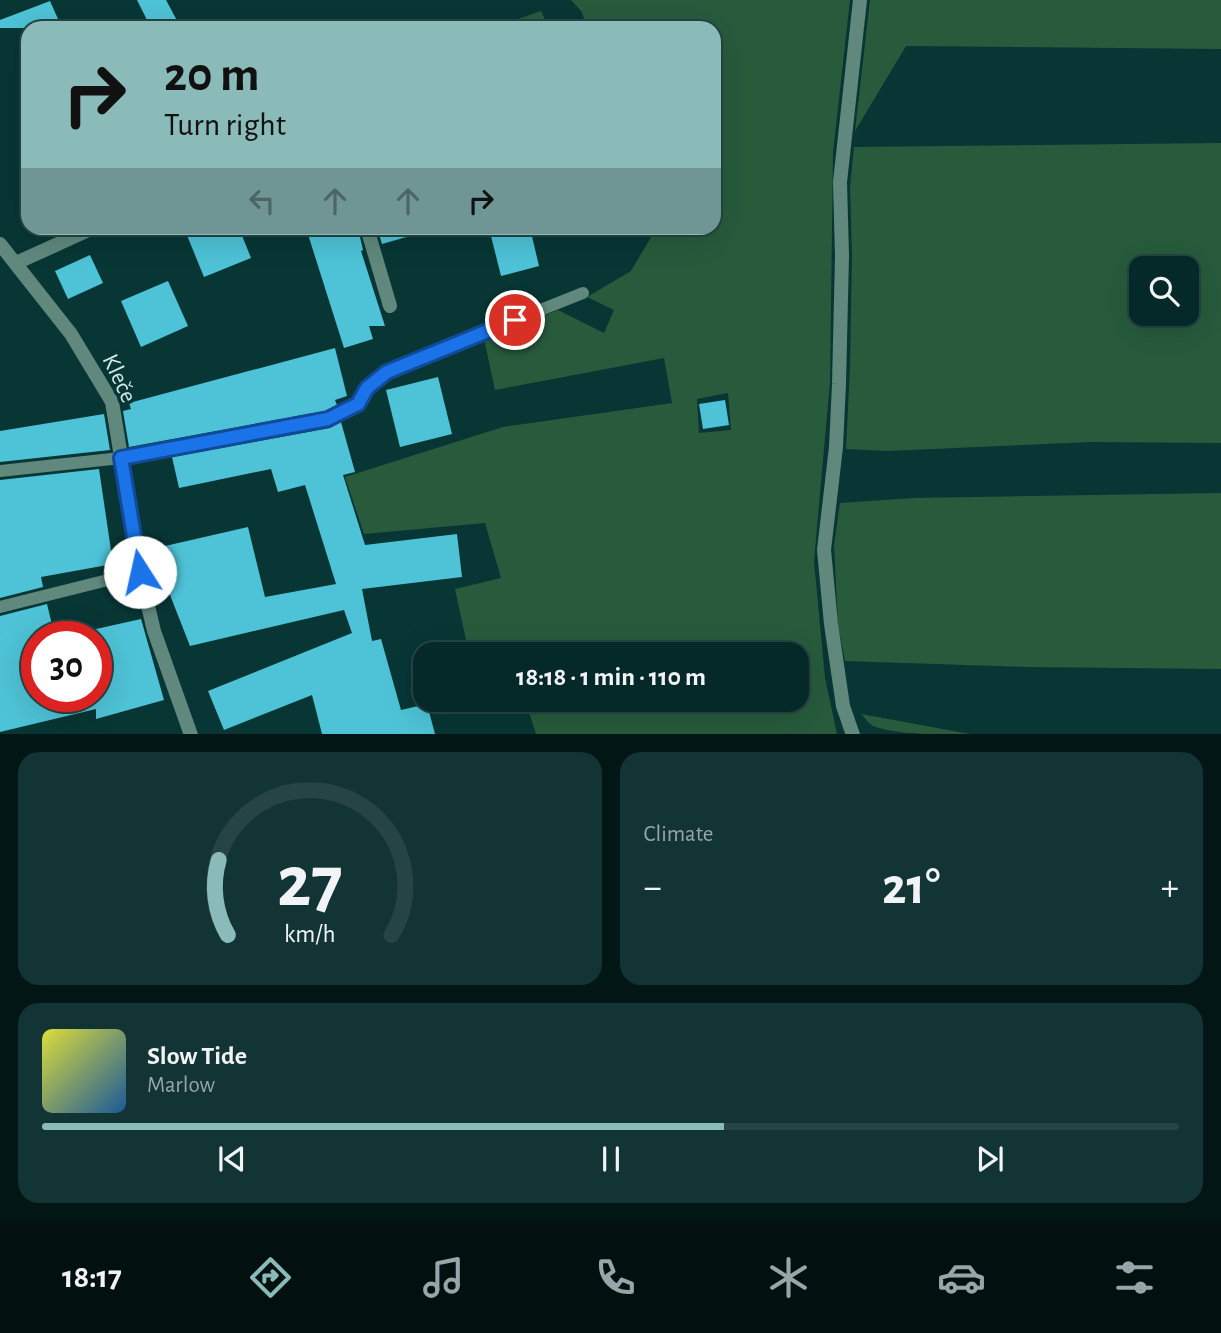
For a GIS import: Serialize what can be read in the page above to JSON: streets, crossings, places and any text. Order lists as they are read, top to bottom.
{
  "streets": {
    "street": ["Kleče"]
  },
  "page": {
    "turn": ["20 m", "Turn right"],
    "limit": "30",
    "trip": "18:18 · 1 min · 110 m",
    "tile": "Climate",
    "heat": ["−", "21°", "+"],
    "song": ["Slow Tide", "Marlow"],
    "tabs": "18:17",
    "gauge": ["27", "km/h"]
  }
}
